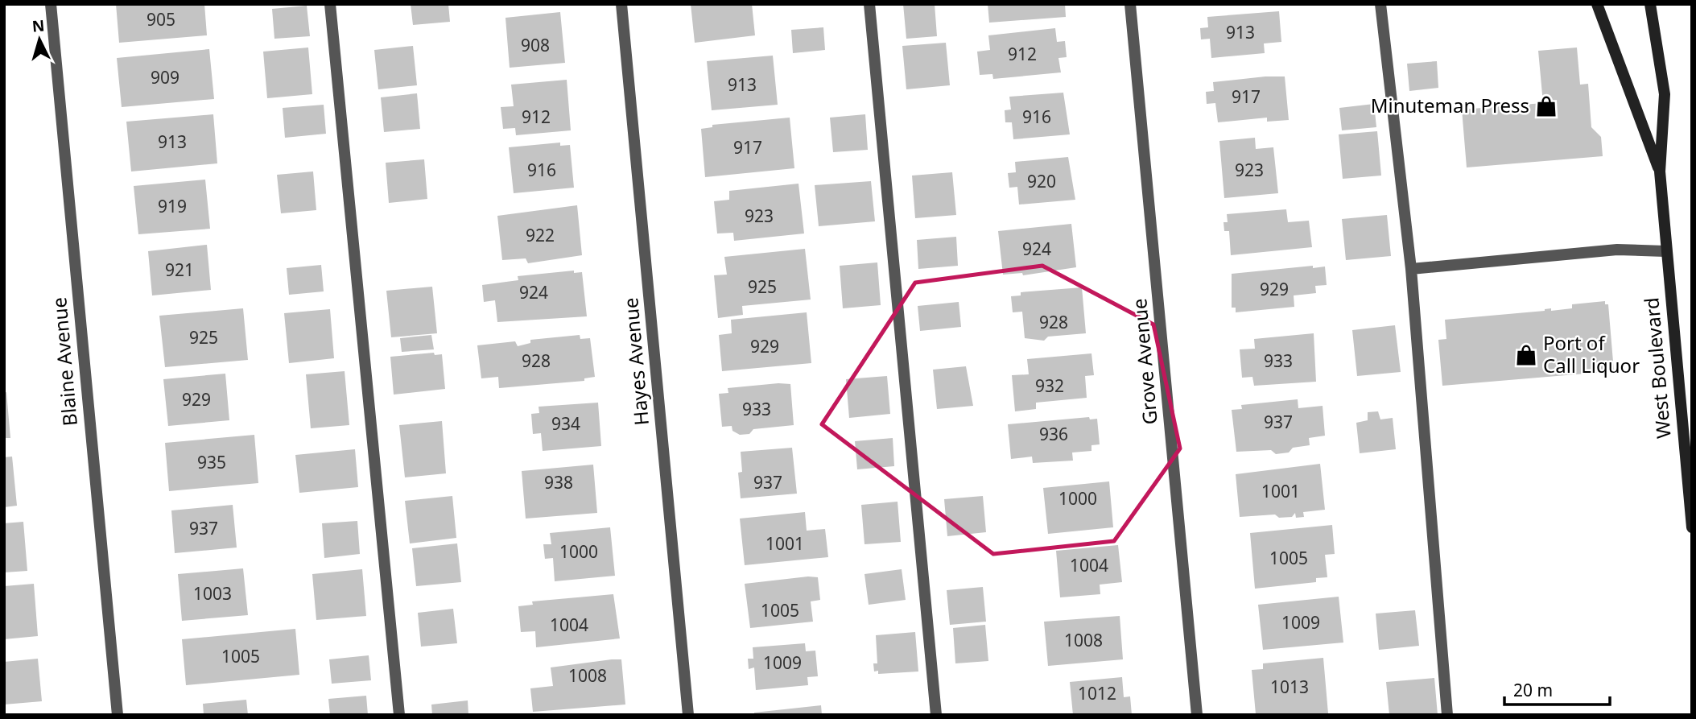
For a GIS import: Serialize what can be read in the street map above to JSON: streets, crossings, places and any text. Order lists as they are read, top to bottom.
{
  "streets": {
    "street": [
      "Blaine Avenue",
      "Hayes Avenue",
      "Grove Avenue",
      "West Boulevard"
    ]
  },
  "places": {
    "shop": ["Minuteman Press", "Port of Call Liquor"]
  },
  "house_numbers": [
    "905",
    "913",
    "908",
    "912",
    "909",
    "913",
    "917",
    "912",
    "916",
    "913",
    "917",
    "916",
    "923",
    "920",
    "919",
    "923",
    "922",
    "924",
    "921",
    "925",
    "929",
    "924",
    "928",
    "925",
    "929",
    "928",
    "933",
    "932",
    "929",
    "933",
    "937",
    "934",
    "936",
    "935",
    "938",
    "937",
    "1001",
    "1000",
    "937",
    "1001",
    "1000",
    "1005",
    "1004",
    "1003",
    "1005",
    "1009",
    "1004",
    "1008",
    "1005",
    "1009",
    "1008",
    "1013",
    "1012"
  ],
  "scale_bar": "20 m",
  "north": "top"
}
